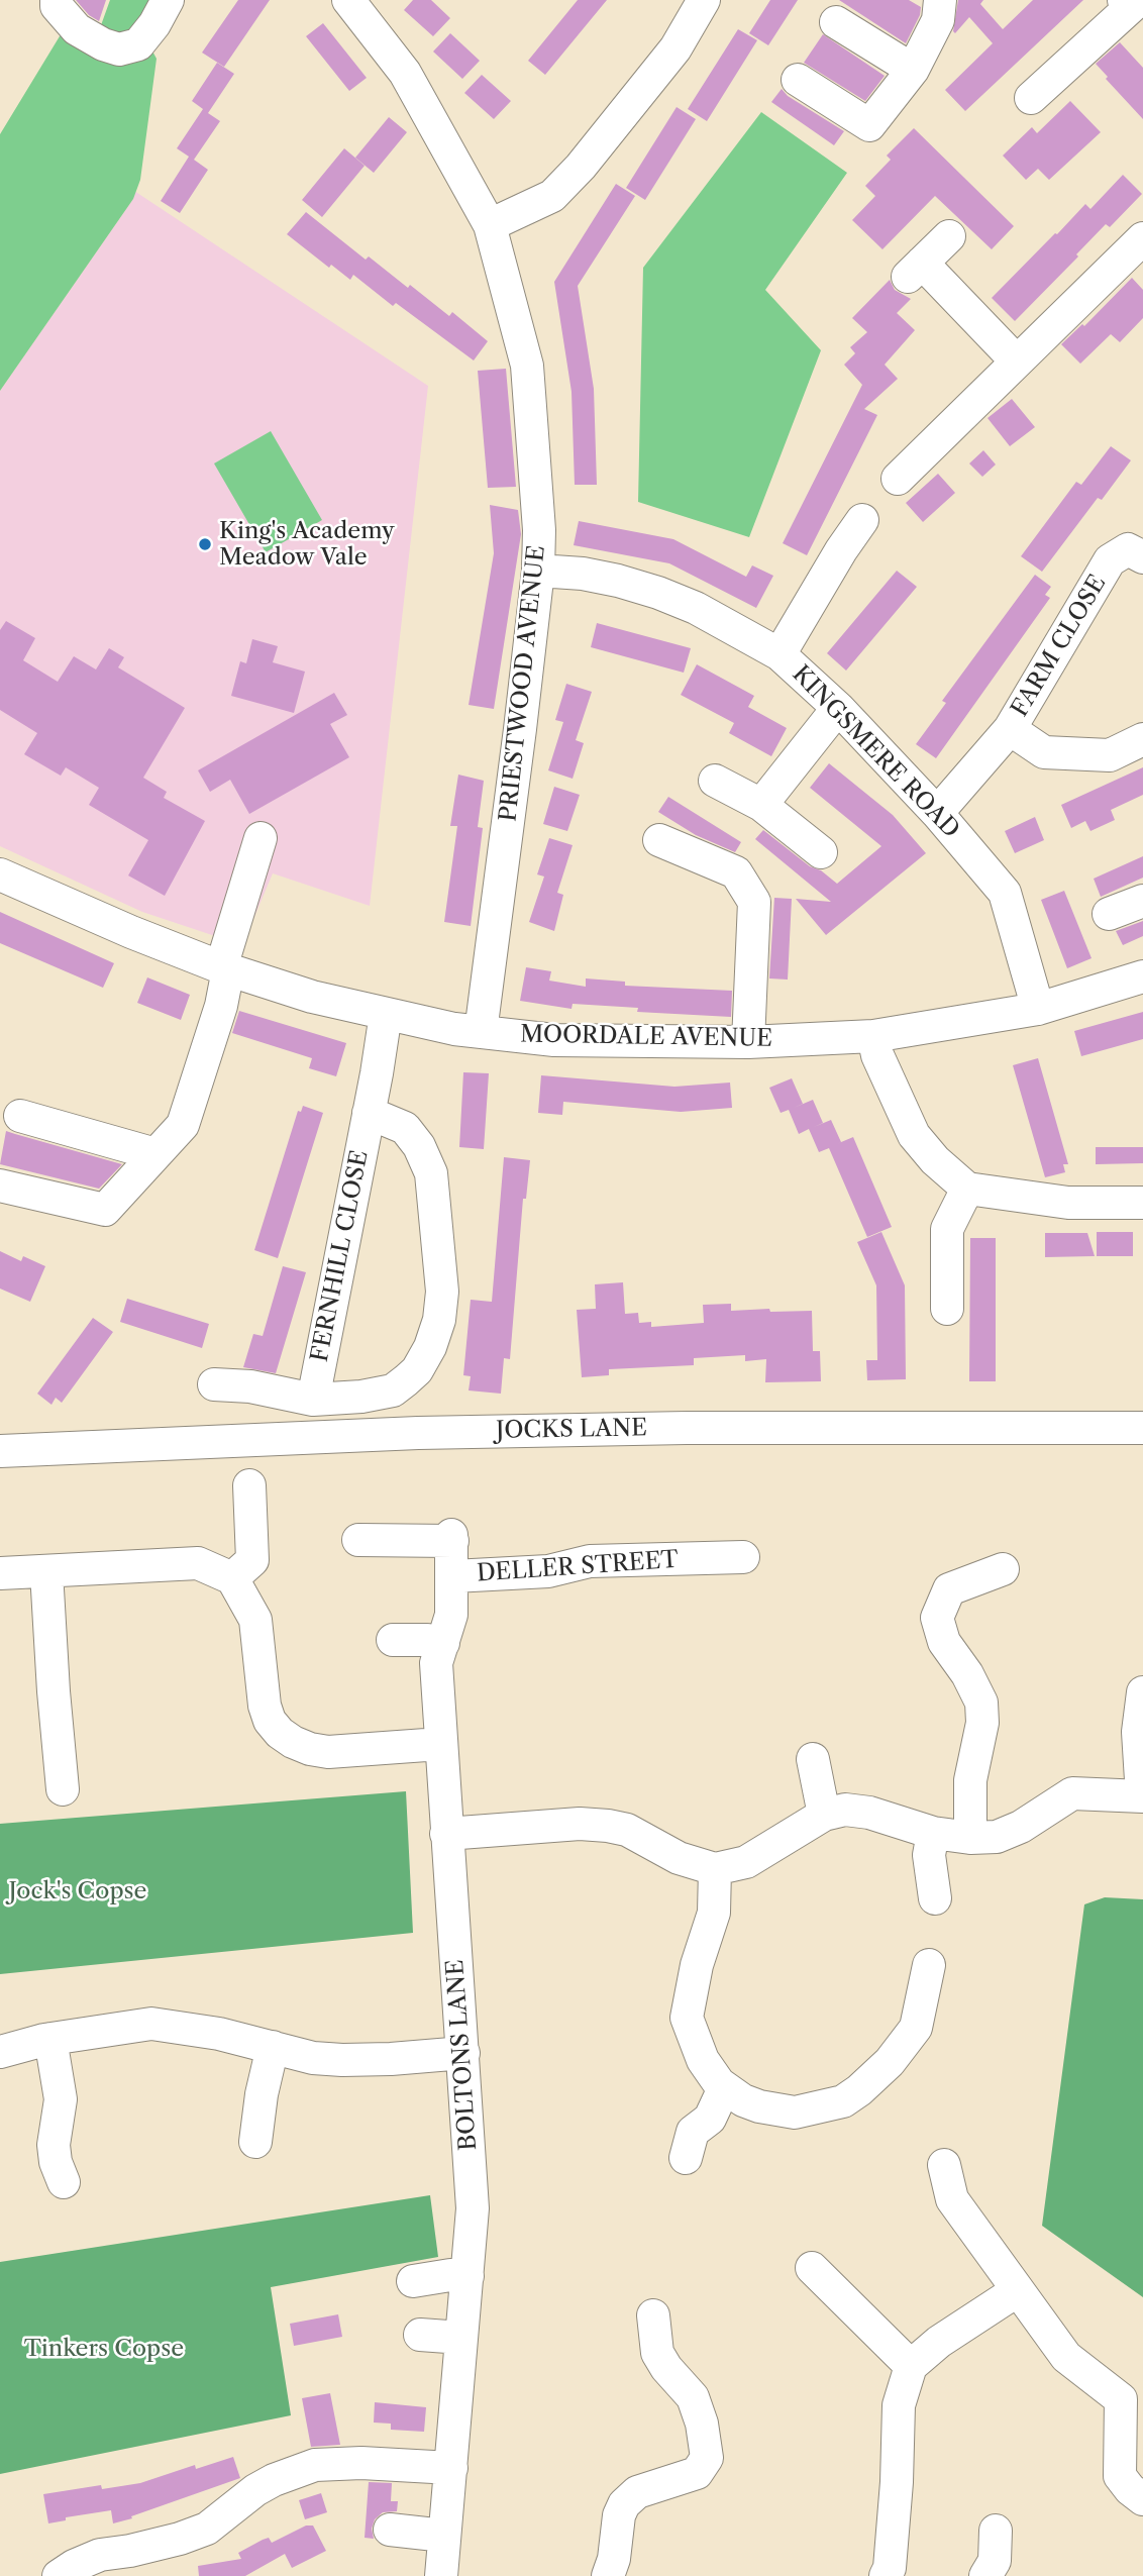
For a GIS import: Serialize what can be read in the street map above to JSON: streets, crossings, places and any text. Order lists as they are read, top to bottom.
{
  "streets": {
    "street": [
      "FARM CLOSE",
      "PRIESTWOOD AVENUE",
      "KINGSMERE ROAD",
      "MOORDALE AVENUE",
      "FERNHILL CLOSE",
      "JOCKS LANE",
      "DELLER STREET",
      "BOLTONS LANE"
    ]
  },
  "crossings": [
    ["FARM CLOSE", "KINGSMERE ROAD"],
    ["PRIESTWOOD AVENUE", "KINGSMERE ROAD"],
    ["PRIESTWOOD AVENUE", "MOORDALE AVENUE"],
    ["KINGSMERE ROAD", "MOORDALE AVENUE"],
    ["MOORDALE AVENUE", "FERNHILL CLOSE"],
    ["DELLER STREET", "BOLTONS LANE"]
  ],
  "parks": ["Jock's Copse", "Tinkers Copse"],
  "places": ["King's Academy Meadow Vale"]
}
